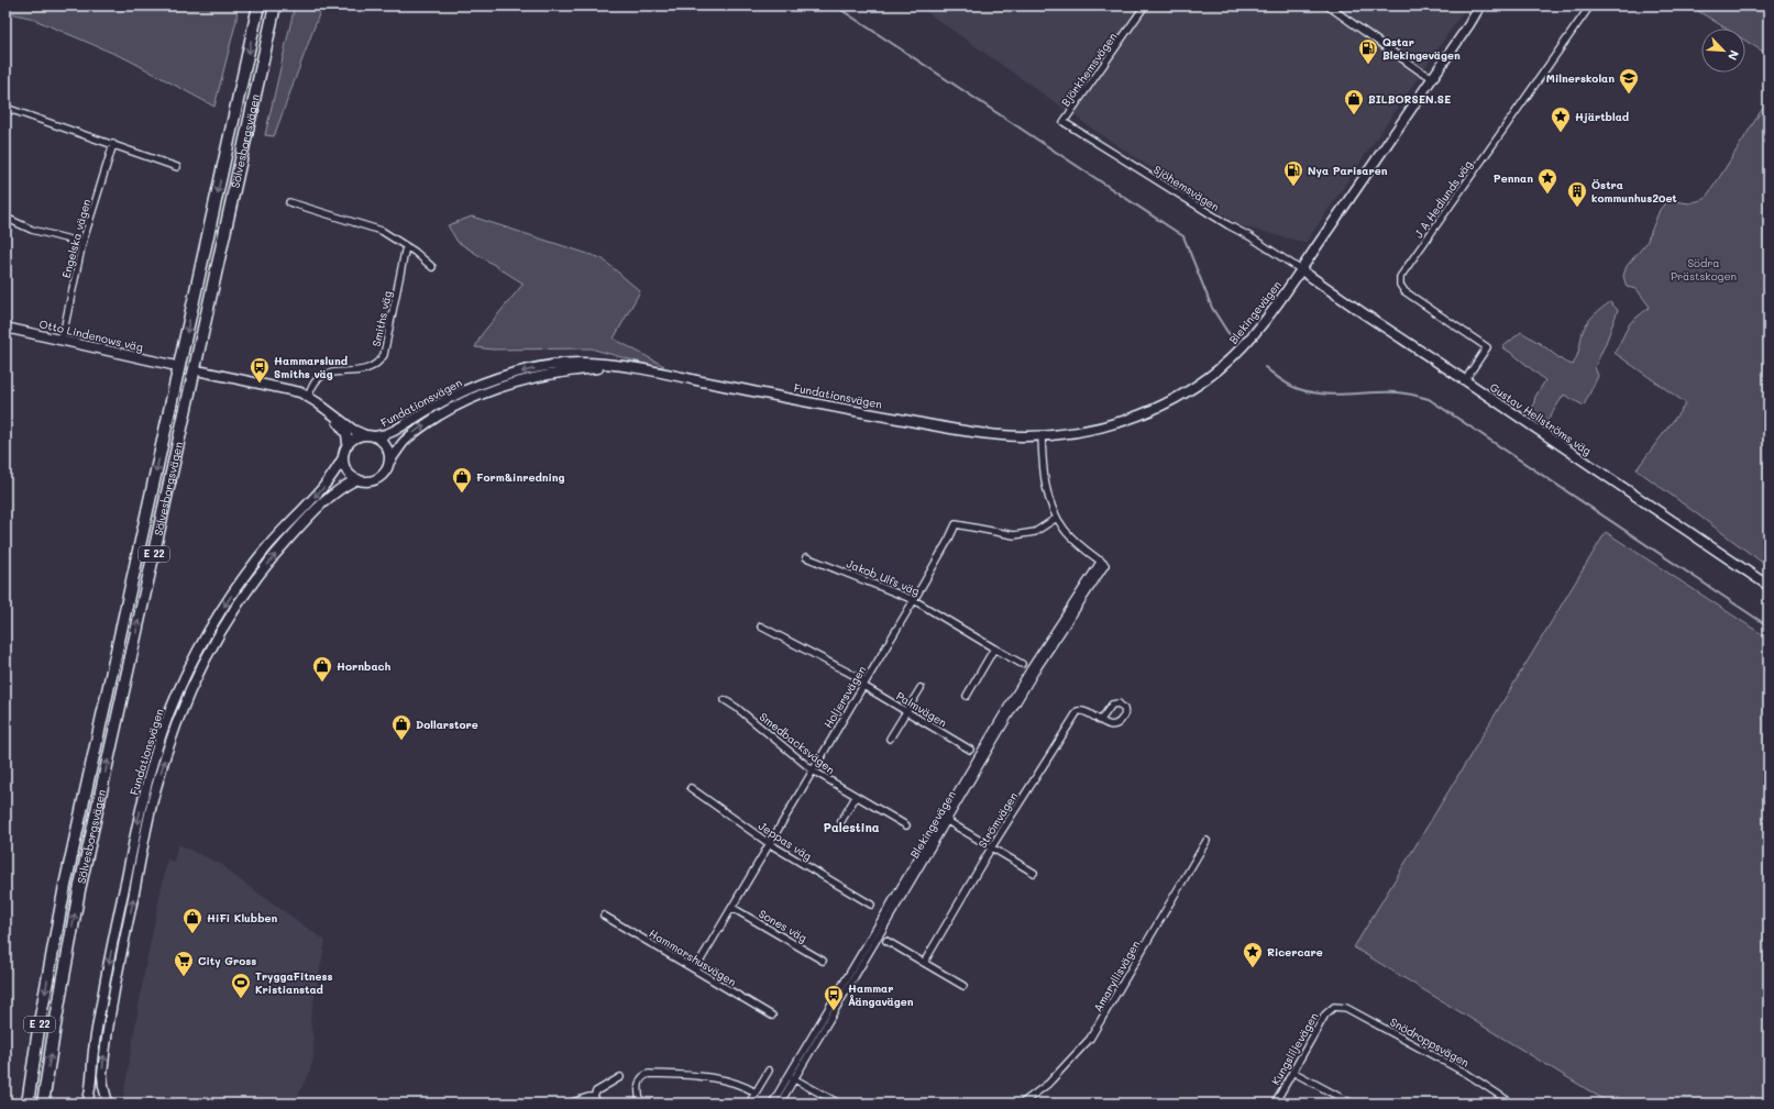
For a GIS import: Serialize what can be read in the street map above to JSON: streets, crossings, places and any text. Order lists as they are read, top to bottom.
{
  "streets": {
    "highway": ["Sölvesborgsvägen", "E 22"],
    "main road": [
      "Blekingevägen",
      "Otto Lindenows väg",
      "Fundationsvägen",
      "Gustav Hellströms väg"
    ],
    "street": [
      "Björkhemsvägen",
      "Sjöhemsvägen",
      "J A Hedlunds väg",
      "Engelska vägen",
      "Smiths väg",
      "Jakob Ulfs väg",
      "Holjersvägen",
      "Palmvägen",
      "Smedbacksvägen",
      "Strömvägen",
      "Jeppas väg",
      "Sones väg",
      "Hammarshusvägen",
      "Amaryllisvägen",
      "Snödroppsvägen",
      "Kungsliljevägen"
    ]
  },
  "crossings": [
    ["Björkhemsvägen", "Sjöhemsvägen"],
    ["Sjöhemsvägen", "Blekingevägen"],
    ["Sjöhemsvägen", "Gustav Hellströms väg"],
    ["J A Hedlunds väg", "Gustav Hellströms väg"],
    ["Engelska vägen", "Otto Lindenows väg"],
    ["Blekingevägen", "Fundationsvägen"],
    ["Blekingevägen", "Gustav Hellströms väg"],
    ["Blekingevägen", "Holjersvägen"],
    ["Jakob Ulfs väg", "Holjersvägen"],
    ["Holjersvägen", "Palmvägen"],
    ["Holjersvägen", "Smedbacksvägen"],
    ["Holjersvägen", "Jeppas väg"],
    ["Holjersvägen", "Sones väg"],
    ["Holjersvägen", "Hammarshusvägen"],
    ["Snödroppsvägen", "Kungsliljevägen"]
  ],
  "districts": ["Palestina"],
  "parks": ["Södra Prästskogen"],
  "places": {
    "fuel station": ["Qstar Blekingevägen", "Nya Parisaren"],
    "school or university": ["Milnerskolan"],
    "shop": [
      "BILBORSEN.SE",
      "Form&inredning",
      "Hornbach",
      "Dollarstore",
      "HiFi Klubben"
    ],
    "place": ["Hjärtblad", "Pennan", "Ricercare"],
    "building": ["Östra kommunhus20et"],
    "bus stop": ["Hammarslund Smiths väg", "Hammar Åängavägen"],
    "supermarket": ["City Gross"],
    "sports": ["TryggaFitness Kristianstad"]
  },
  "north": "bottom right"
}
